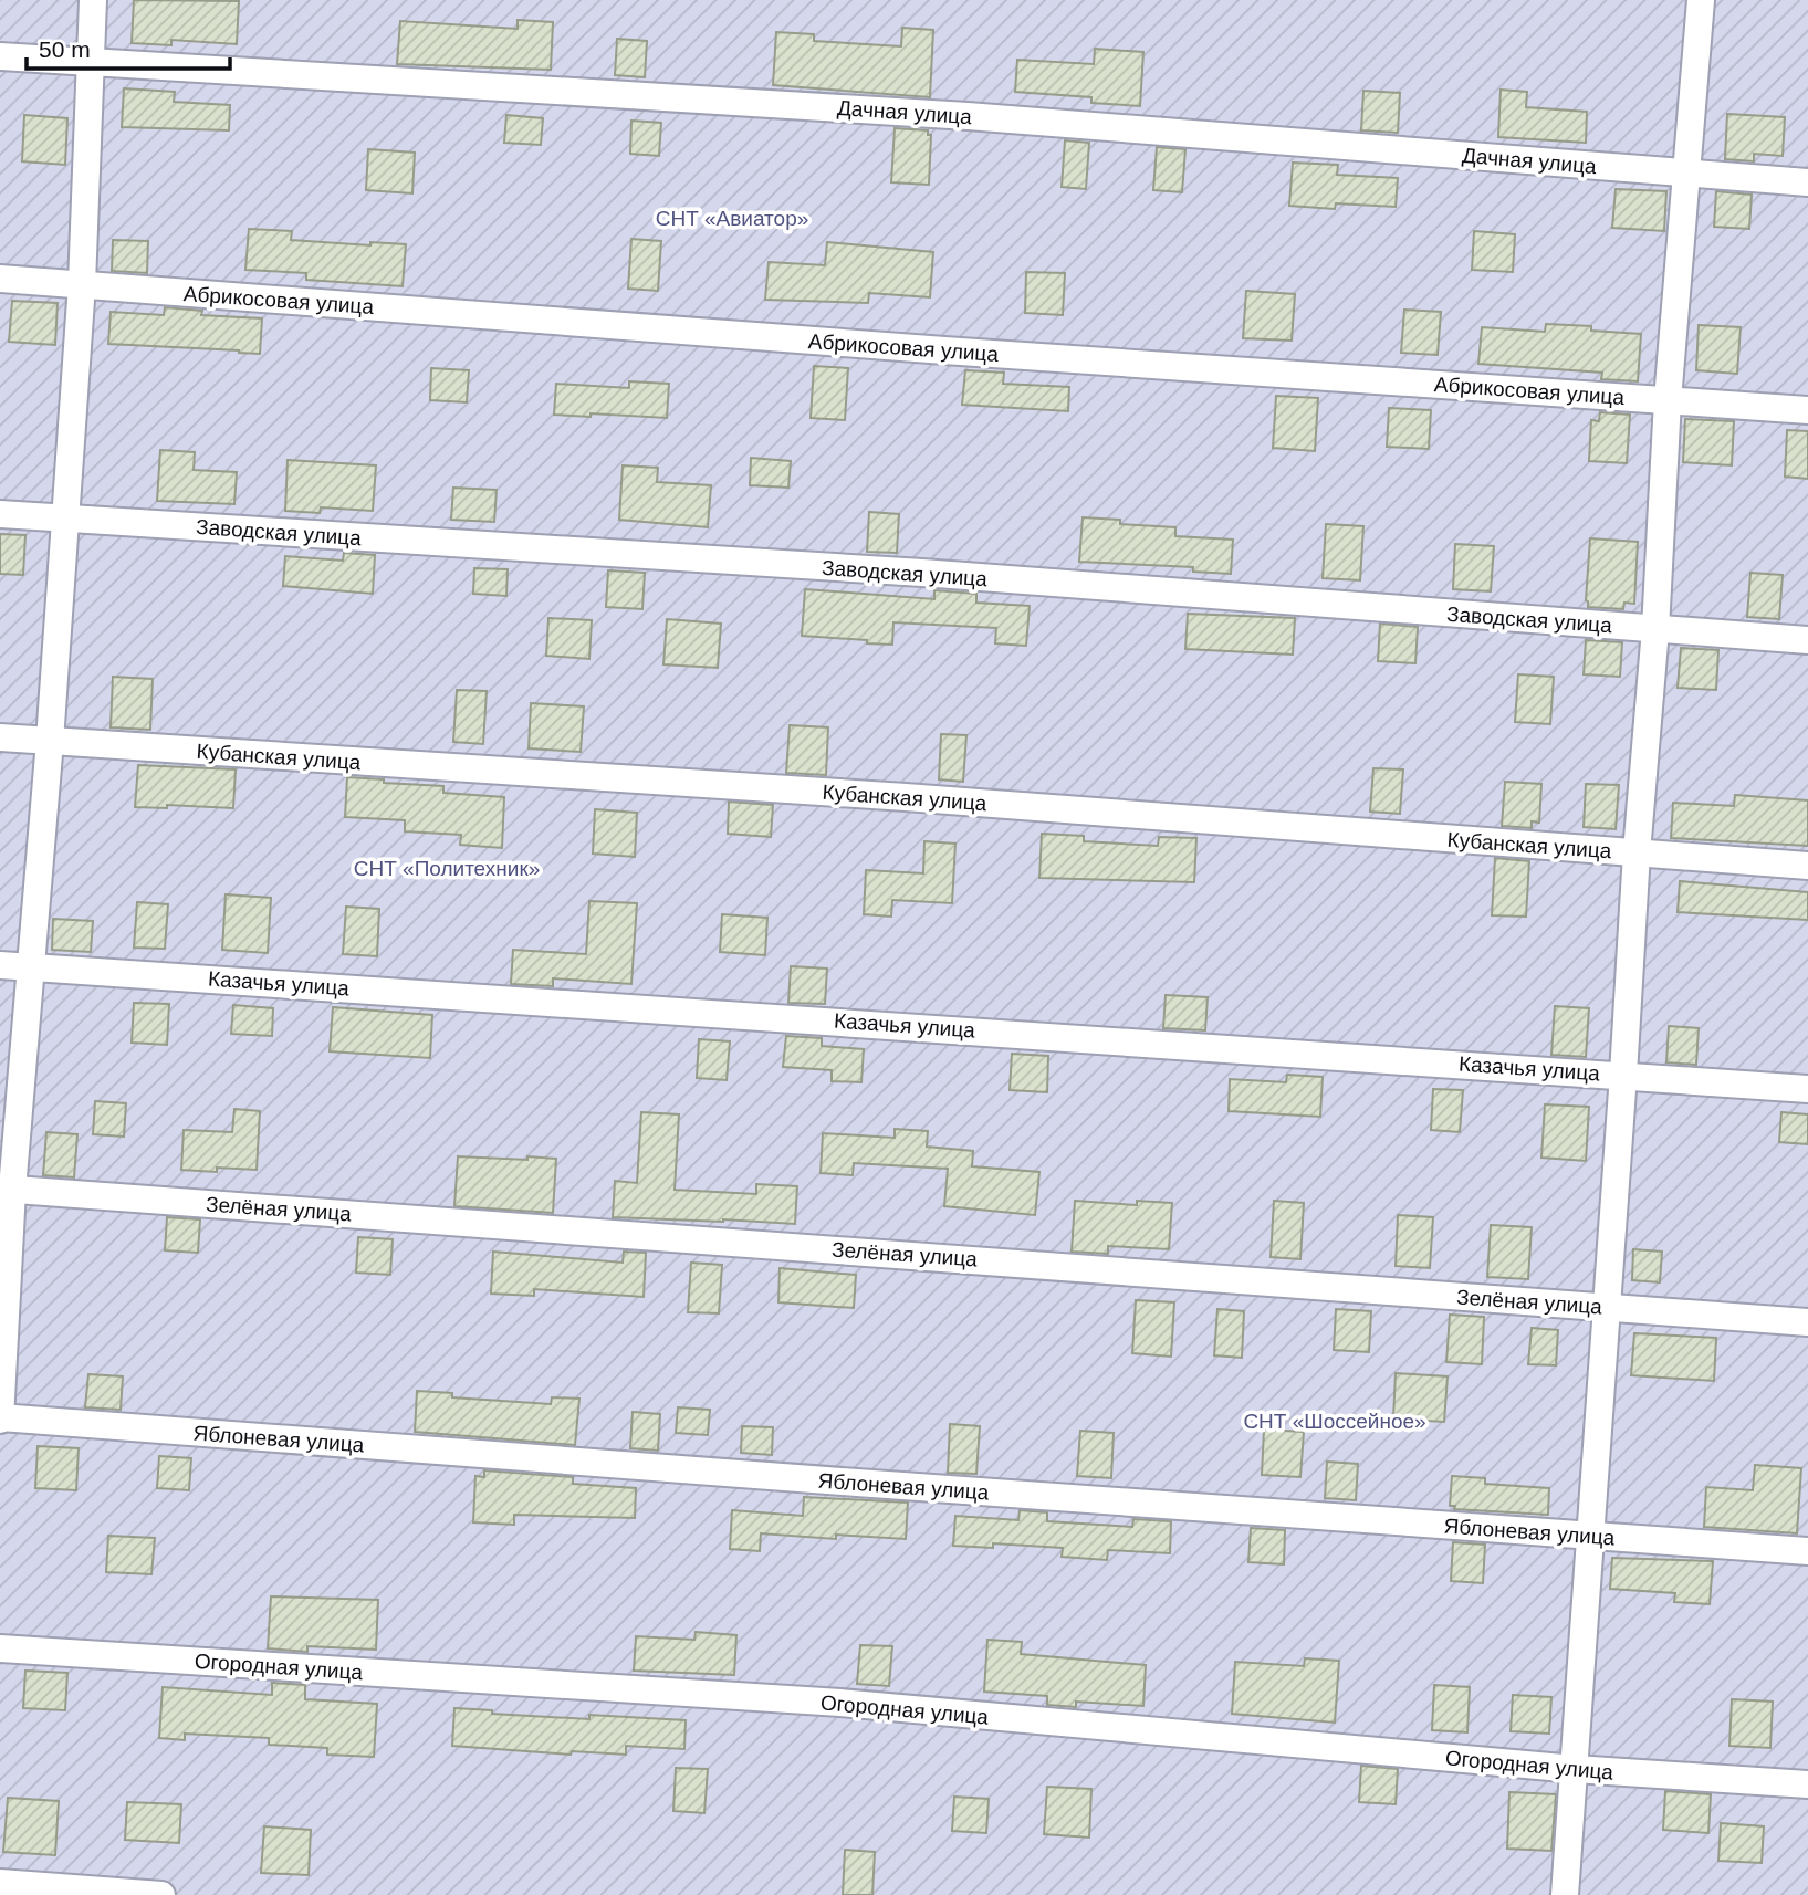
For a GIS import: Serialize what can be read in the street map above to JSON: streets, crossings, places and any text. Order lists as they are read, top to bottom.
{
  "streets": {
    "street": [
      "Дачная улица",
      "Абрикосовая улица",
      "Заводская улица",
      "Кубанская улица",
      "Казачья улица",
      "Зелёная улица",
      "Яблоневая улица",
      "Огородная улица"
    ]
  },
  "parks": ["СНТ «Авиатор»", "СНТ «Политехник»", "СНТ «Шоссейное»"],
  "scale_bar": "50 m"
}
